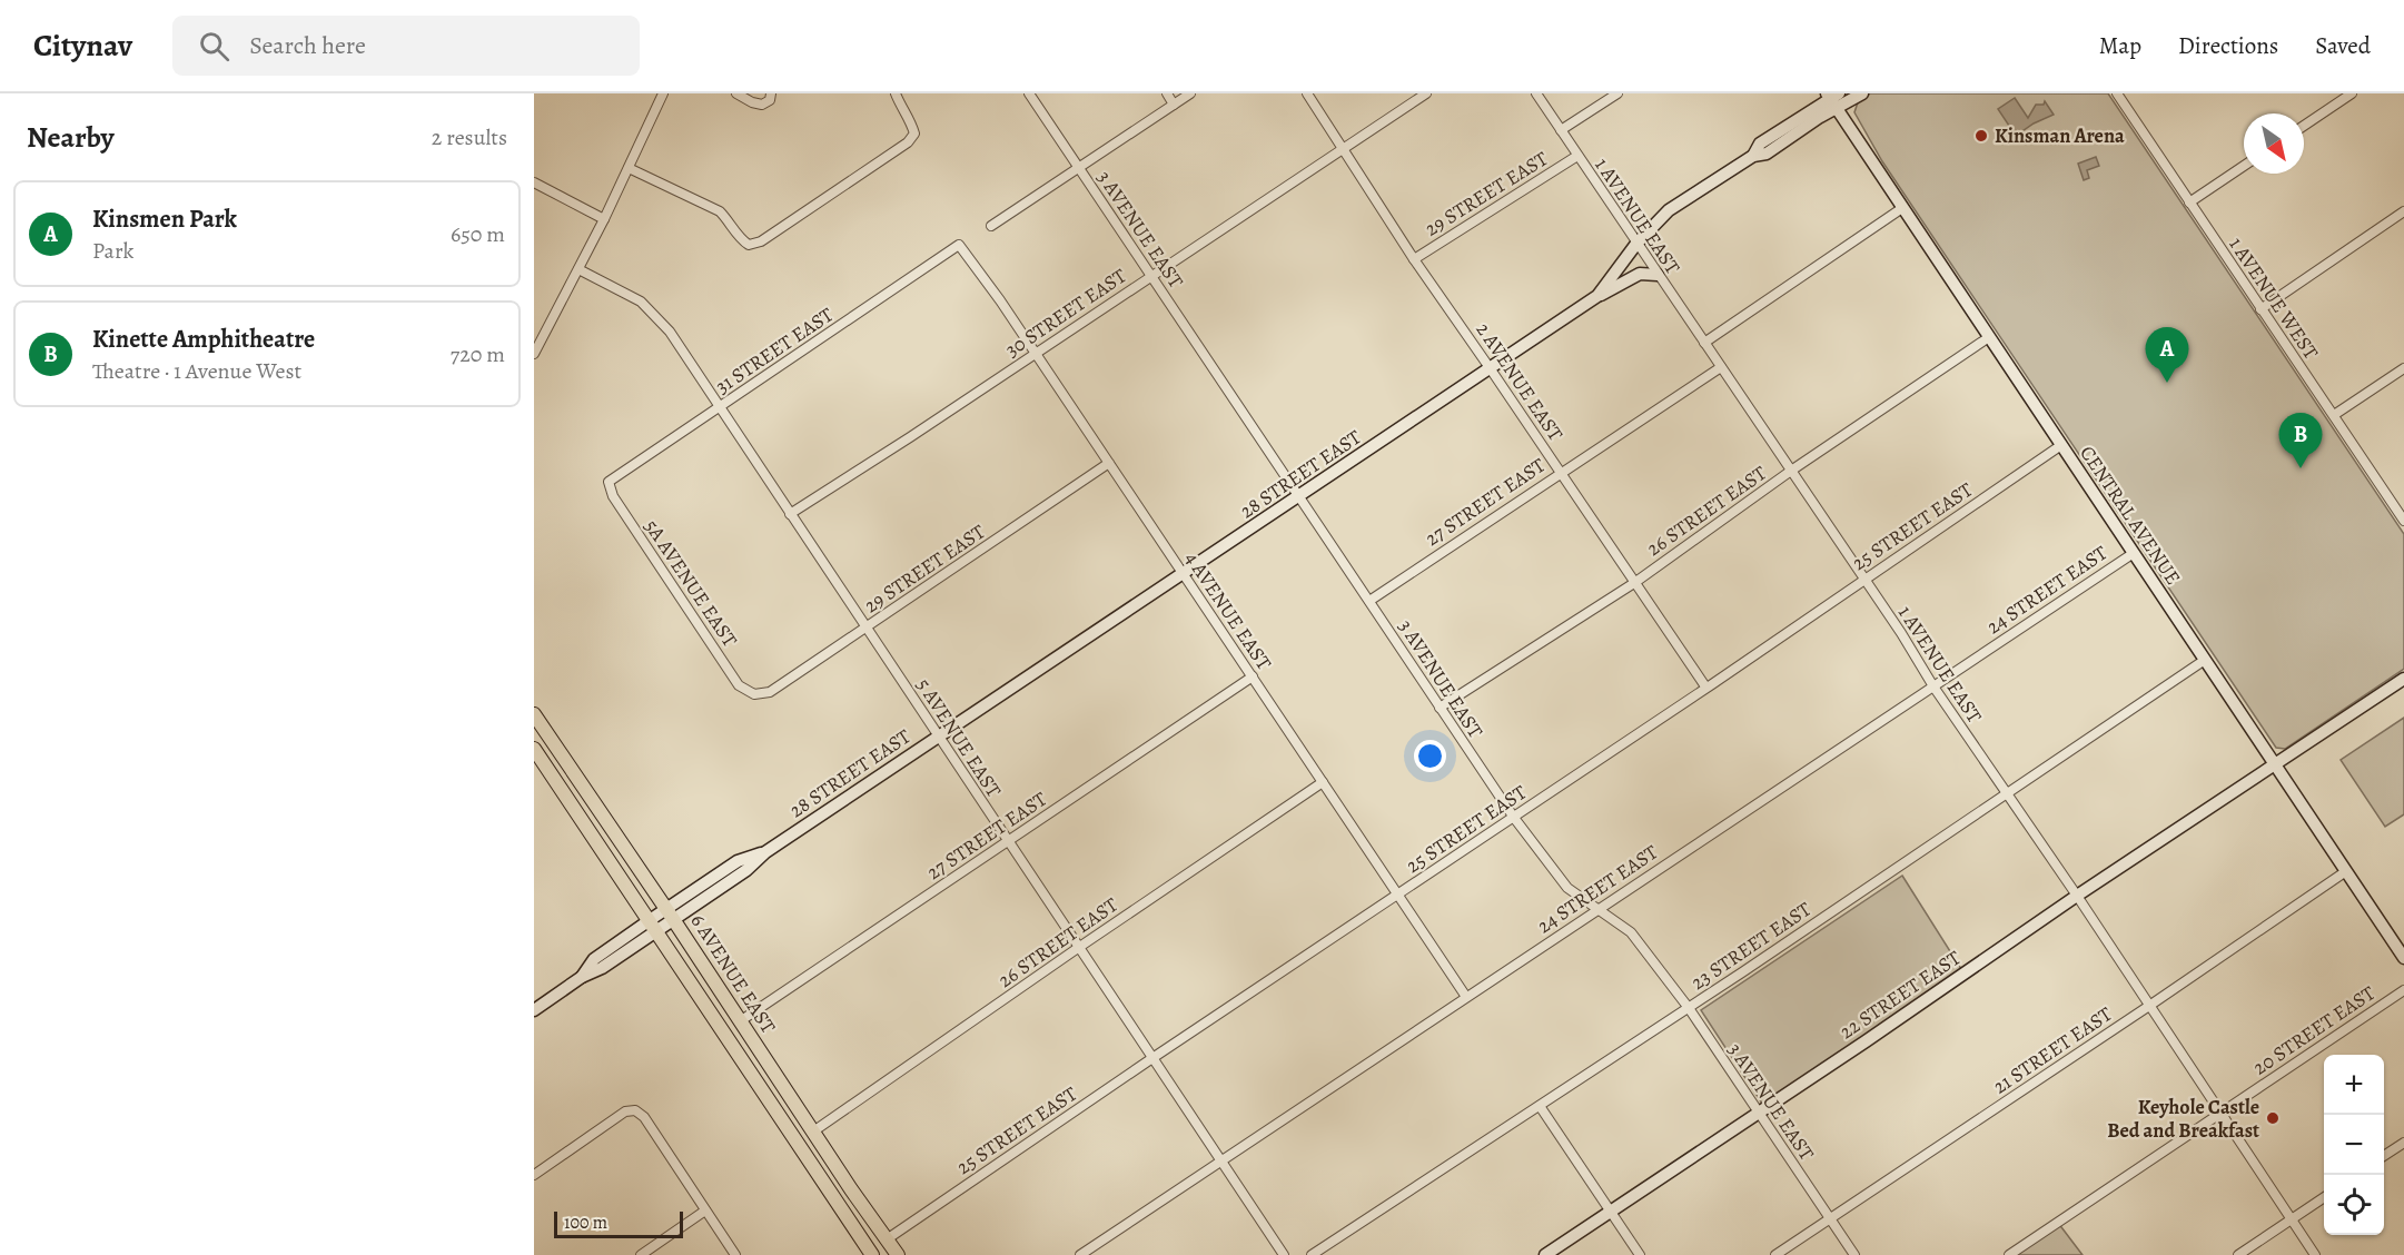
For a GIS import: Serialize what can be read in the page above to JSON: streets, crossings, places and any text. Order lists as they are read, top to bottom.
{
  "streets": {
    "main road": ["6 AVENUE EAST"],
    "street": [
      "29 STREET EAST",
      "1 AVENUE EAST",
      "3 AVENUE EAST",
      "1 AVENUE WEST",
      "30 STREET EAST",
      "31 STREET EAST",
      "2 AVENUE EAST",
      "28 STREET EAST",
      "27 STREET EAST",
      "26 STREET EAST",
      "CENTRAL AVENUE",
      "25 STREET EAST",
      "5A AVENUE EAST",
      "24 STREET EAST",
      "4 AVENUE EAST",
      "5 AVENUE EAST",
      "23 STREET EAST",
      "22 STREET EAST",
      "20 STREET EAST",
      "21 STREET EAST"
    ]
  },
  "crossings": [
    ["29 STREET EAST", "1 AVENUE EAST"],
    ["29 STREET EAST", "2 AVENUE EAST"],
    ["29 STREET EAST", "5A AVENUE EAST"],
    ["29 STREET EAST", "4 AVENUE EAST"],
    ["29 STREET EAST", "5 AVENUE EAST"],
    ["1 AVENUE EAST", "28 STREET EAST"],
    ["1 AVENUE EAST", "27 STREET EAST"],
    ["1 AVENUE EAST", "26 STREET EAST"],
    ["1 AVENUE EAST", "25 STREET EAST"],
    ["1 AVENUE EAST", "24 STREET EAST"],
    ["1 AVENUE EAST", "23 STREET EAST"],
    ["1 AVENUE EAST", "22 STREET EAST"],
    ["1 AVENUE EAST", "20 STREET EAST"],
    ["1 AVENUE EAST", "21 STREET EAST"],
    ["3 AVENUE EAST", "30 STREET EAST"],
    ["3 AVENUE EAST", "28 STREET EAST"],
    ["3 AVENUE EAST", "27 STREET EAST"],
    ["3 AVENUE EAST", "26 STREET EAST"],
    ["3 AVENUE EAST", "25 STREET EAST"],
    ["3 AVENUE EAST", "24 STREET EAST"],
    ["3 AVENUE EAST", "23 STREET EAST"],
    ["3 AVENUE EAST", "22 STREET EAST"],
    ["3 AVENUE EAST", "21 STREET EAST"],
    ["30 STREET EAST", "2 AVENUE EAST"],
    ["30 STREET EAST", "4 AVENUE EAST"],
    ["30 STREET EAST", "5 AVENUE EAST"],
    ["31 STREET EAST", "5A AVENUE EAST"],
    ["31 STREET EAST", "4 AVENUE EAST"],
    ["31 STREET EAST", "5 AVENUE EAST"],
    ["2 AVENUE EAST", "28 STREET EAST"],
    ["2 AVENUE EAST", "27 STREET EAST"],
    ["2 AVENUE EAST", "26 STREET EAST"],
    ["2 AVENUE EAST", "25 STREET EAST"],
    ["28 STREET EAST", "CENTRAL AVENUE"],
    ["28 STREET EAST", "4 AVENUE EAST"],
    ["28 STREET EAST", "5 AVENUE EAST"],
    ["28 STREET EAST", "6 AVENUE EAST"],
    ["27 STREET EAST", "4 AVENUE EAST"],
    ["27 STREET EAST", "5 AVENUE EAST"],
    ["27 STREET EAST", "6 AVENUE EAST"],
    ["26 STREET EAST", "CENTRAL AVENUE"],
    ["26 STREET EAST", "4 AVENUE EAST"],
    ["26 STREET EAST", "5 AVENUE EAST"],
    ["26 STREET EAST", "6 AVENUE EAST"],
    ["CENTRAL AVENUE", "25 STREET EAST"],
    ["CENTRAL AVENUE", "24 STREET EAST"],
    ["CENTRAL AVENUE", "23 STREET EAST"],
    ["CENTRAL AVENUE", "22 STREET EAST"],
    ["CENTRAL AVENUE", "21 STREET EAST"],
    ["25 STREET EAST", "4 AVENUE EAST"],
    ["25 STREET EAST", "5 AVENUE EAST"],
    ["25 STREET EAST", "6 AVENUE EAST"],
    ["24 STREET EAST", "4 AVENUE EAST"],
    ["24 STREET EAST", "5 AVENUE EAST"]
  ],
  "places": ["Kinsman Arena", "Keyhole Castle Bed and Breakfast"],
  "scale_bar": "100 m",
  "north": "bottom right",
  "page": {
    "header": "Citynav",
    "search": "Search here",
    "nav": ["Map", "Directions", "Saved"],
    "heading": ["Nearby", "2 results"],
    "list": [
      {
        "mark": "A",
        "name": "Kinsmen Park",
        "note": "Park",
        "value": "650 m"
      },
      {
        "mark": "B",
        "name": "Kinette Amphitheatre",
        "note": "Theatre · 1 Avenue West",
        "value": "720 m"
      }
    ],
    "pins": ["A", "B"],
    "map_buttons": ["+", "−"],
    "scale": "100 m"
  }
}
